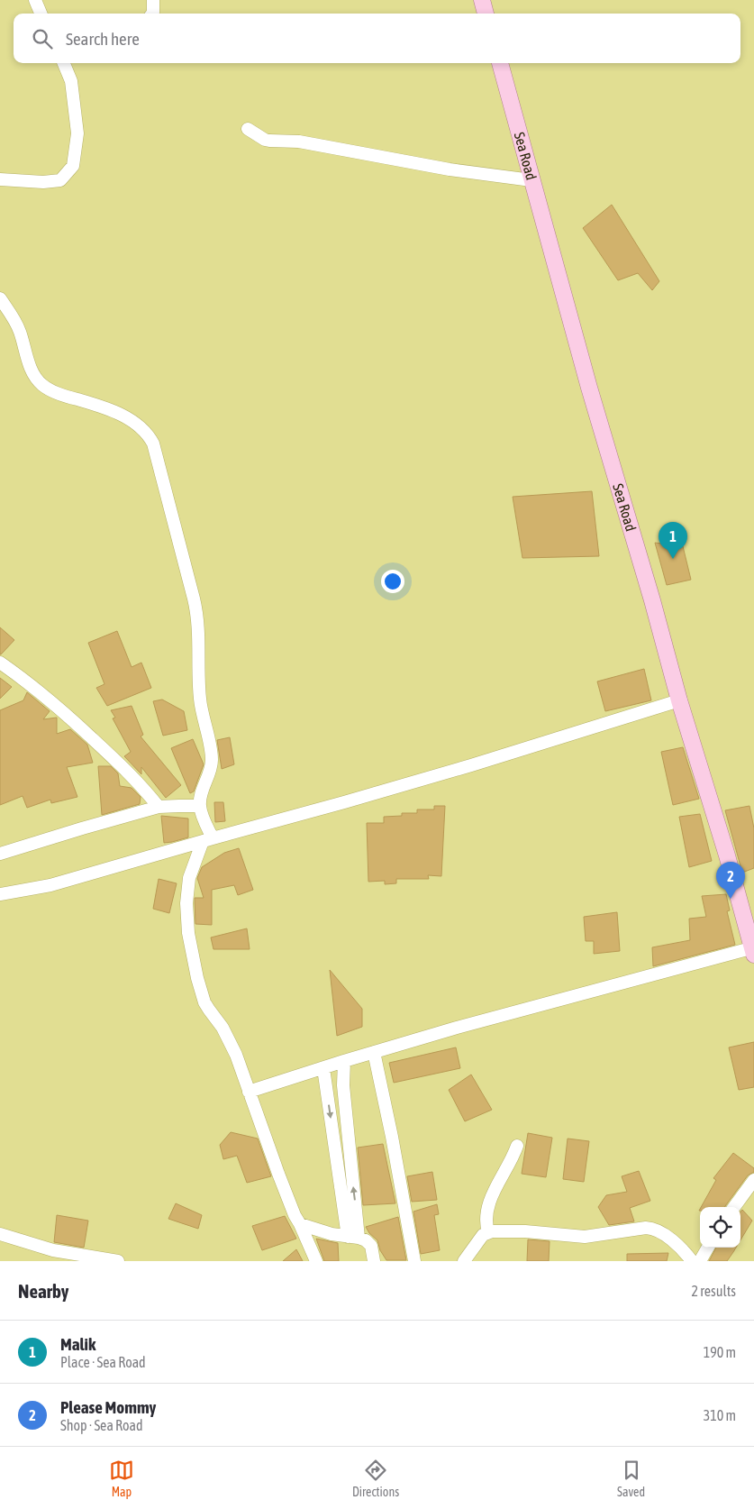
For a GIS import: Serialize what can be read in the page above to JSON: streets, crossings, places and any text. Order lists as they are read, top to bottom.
{
  "streets": {
    "main road": ["Sea Road"]
  },
  "page": {
    "search": "Search here",
    "pins": ["1", "2"],
    "heading": ["Nearby", "2 results"],
    "list": [
      {
        "mark": "1",
        "name": "Malik",
        "note": "Place · Sea Road",
        "value": "190 m"
      },
      {
        "mark": "2",
        "name": "Please Mommy",
        "note": "Shop · Sea Road",
        "value": "310 m"
      }
    ],
    "nav": ["Map", "Directions", "Saved"]
  }
}
